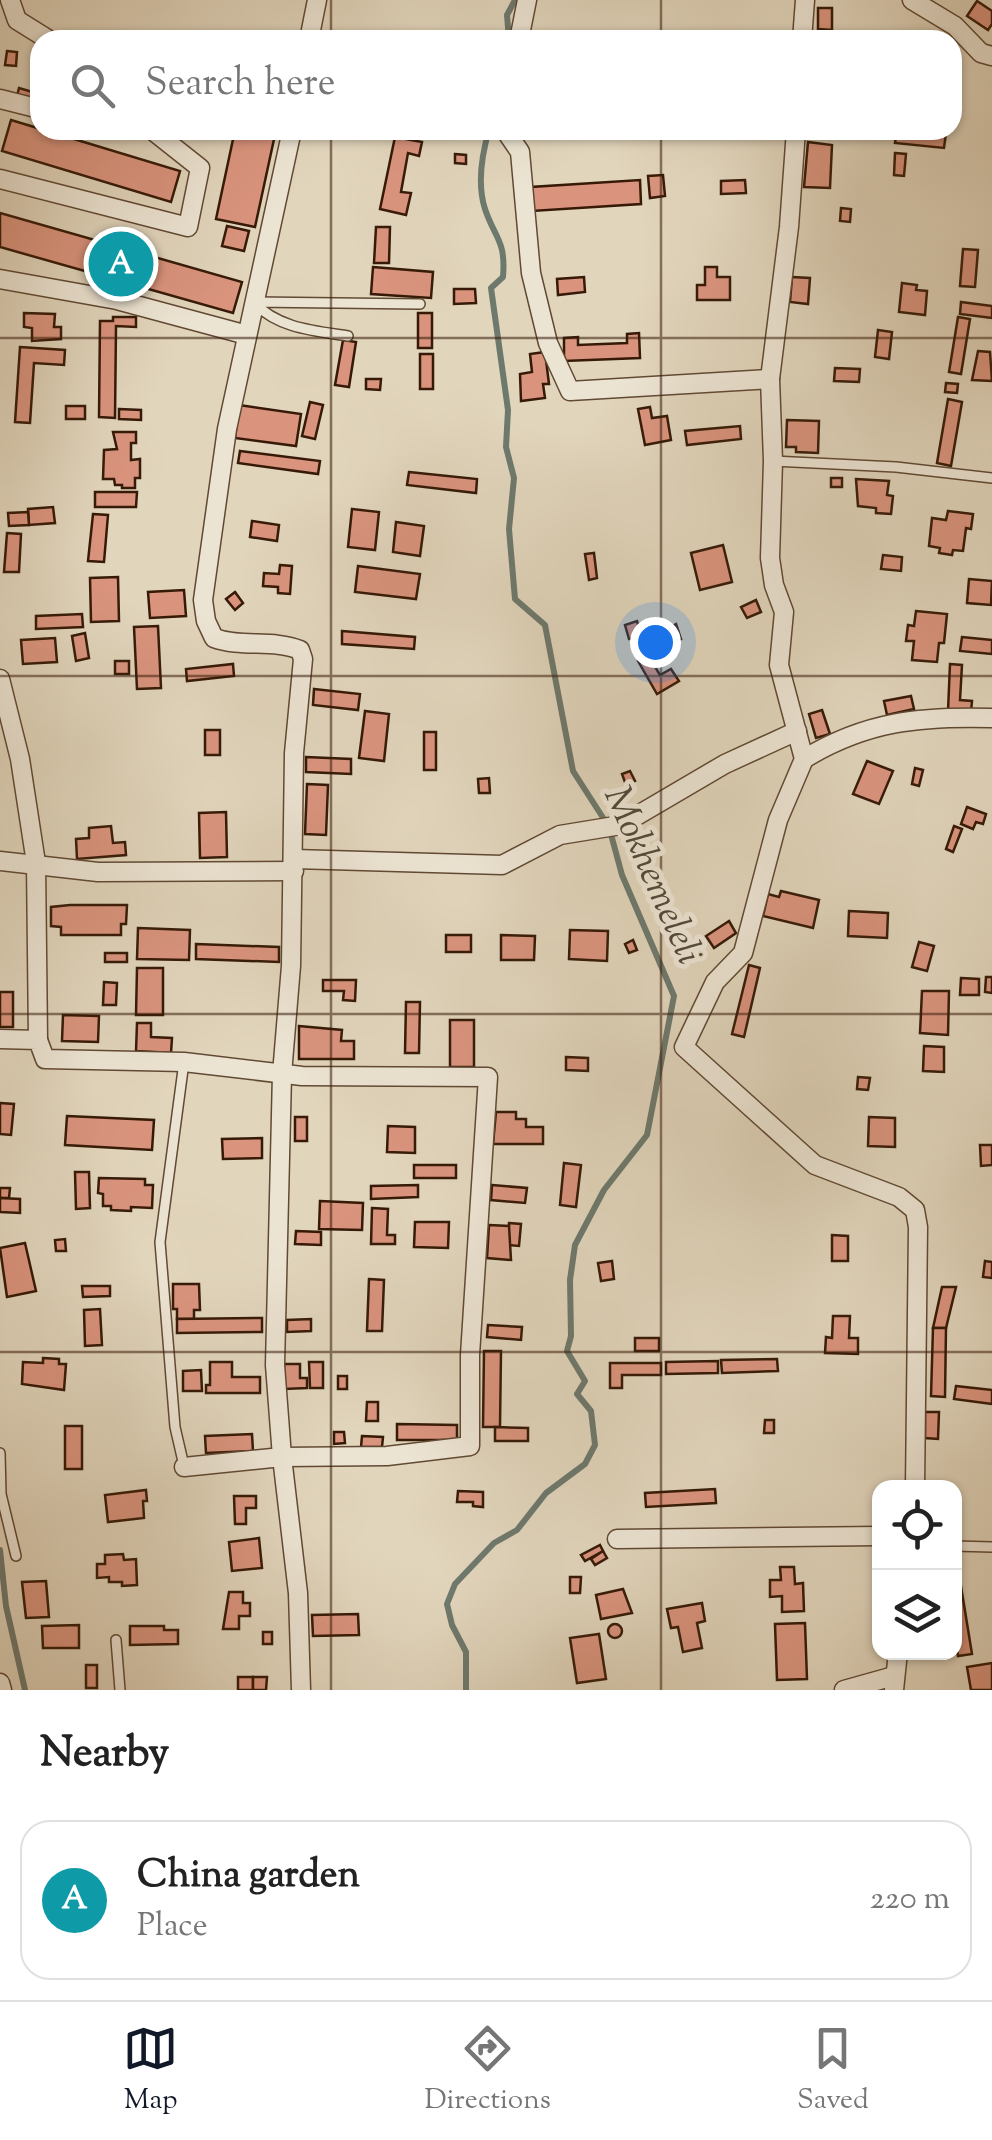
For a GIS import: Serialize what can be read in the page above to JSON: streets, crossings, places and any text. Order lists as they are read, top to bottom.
{
  "water": ["Mokhemeleli"],
  "page": {
    "search": "Search here",
    "pins": "A",
    "heading": "Nearby",
    "list": [
      {
        "mark": "A",
        "name": "China garden",
        "note": "Place",
        "value": "220 m"
      }
    ],
    "nav": ["Map", "Directions", "Saved"]
  }
}
